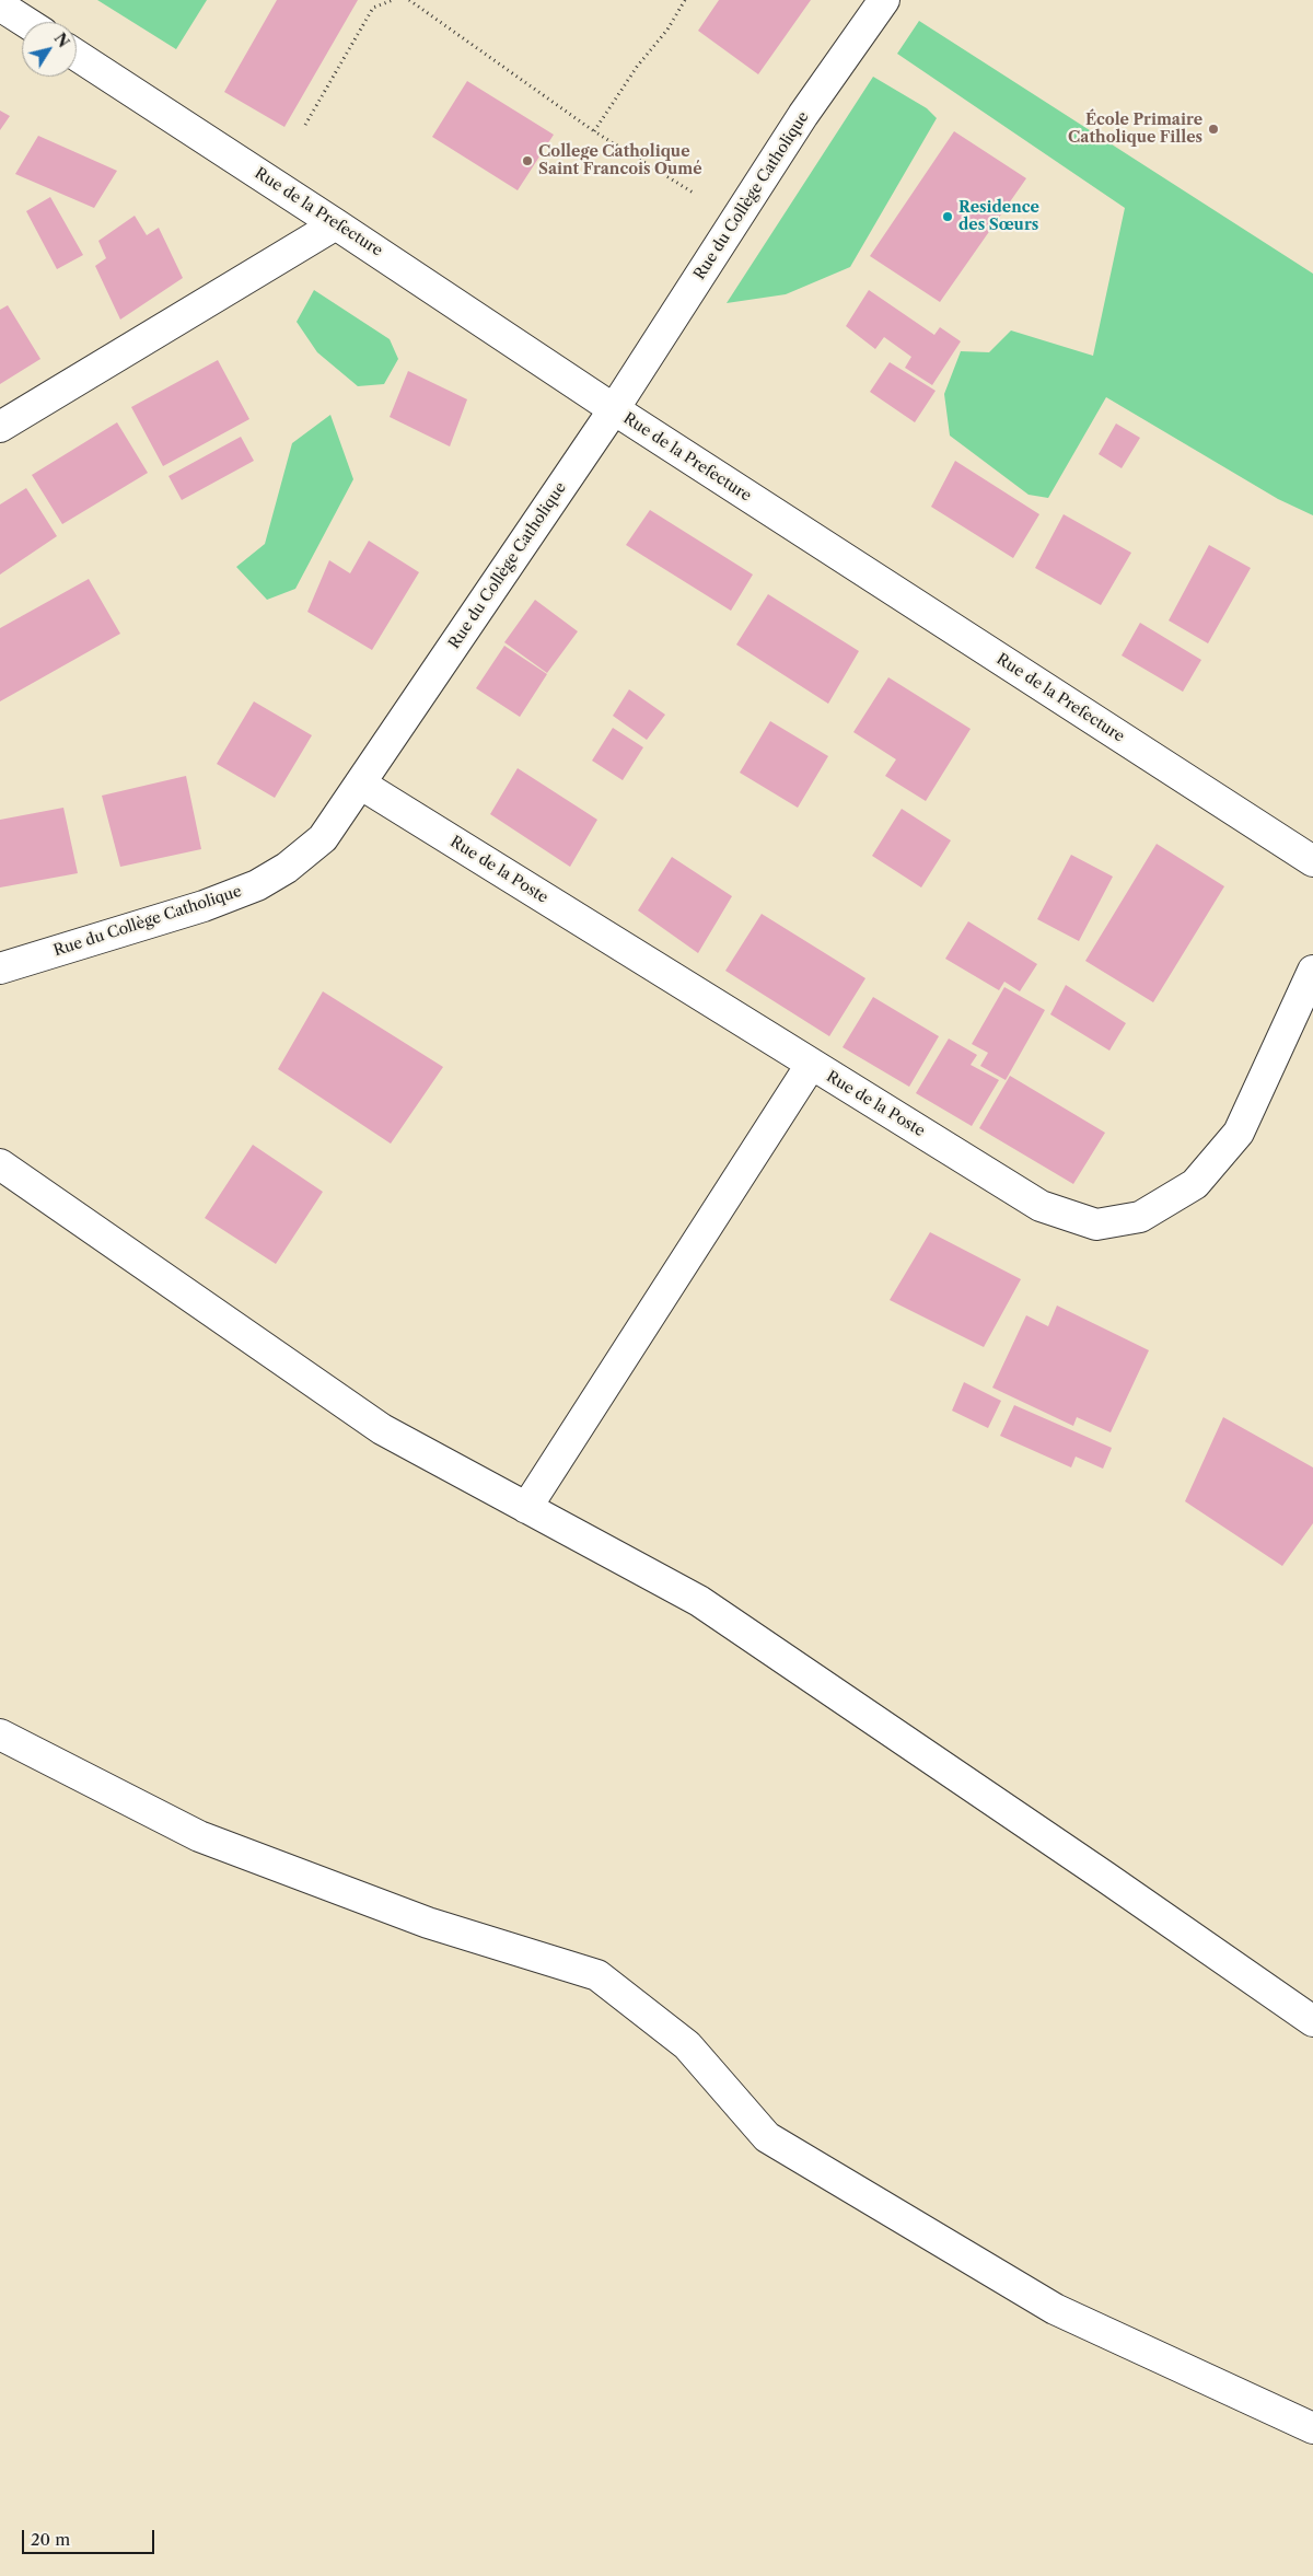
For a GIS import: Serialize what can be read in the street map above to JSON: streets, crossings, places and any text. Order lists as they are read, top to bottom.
{
  "streets": {
    "street": ["Rue du Collège Catholique", "Rue de la Prefecture", "Rue de la Poste"]
  },
  "crossings": [
    ["Rue du Collège Catholique", "Rue de la Prefecture"],
    ["Rue du Collège Catholique", "Rue de la Poste"]
  ],
  "places": ["École Primaire Catholique Filles", "College Catholique Saint Francois Oumé", "Residence des Sœurs"],
  "scale_bar": "20 m",
  "north": "top right"
}
